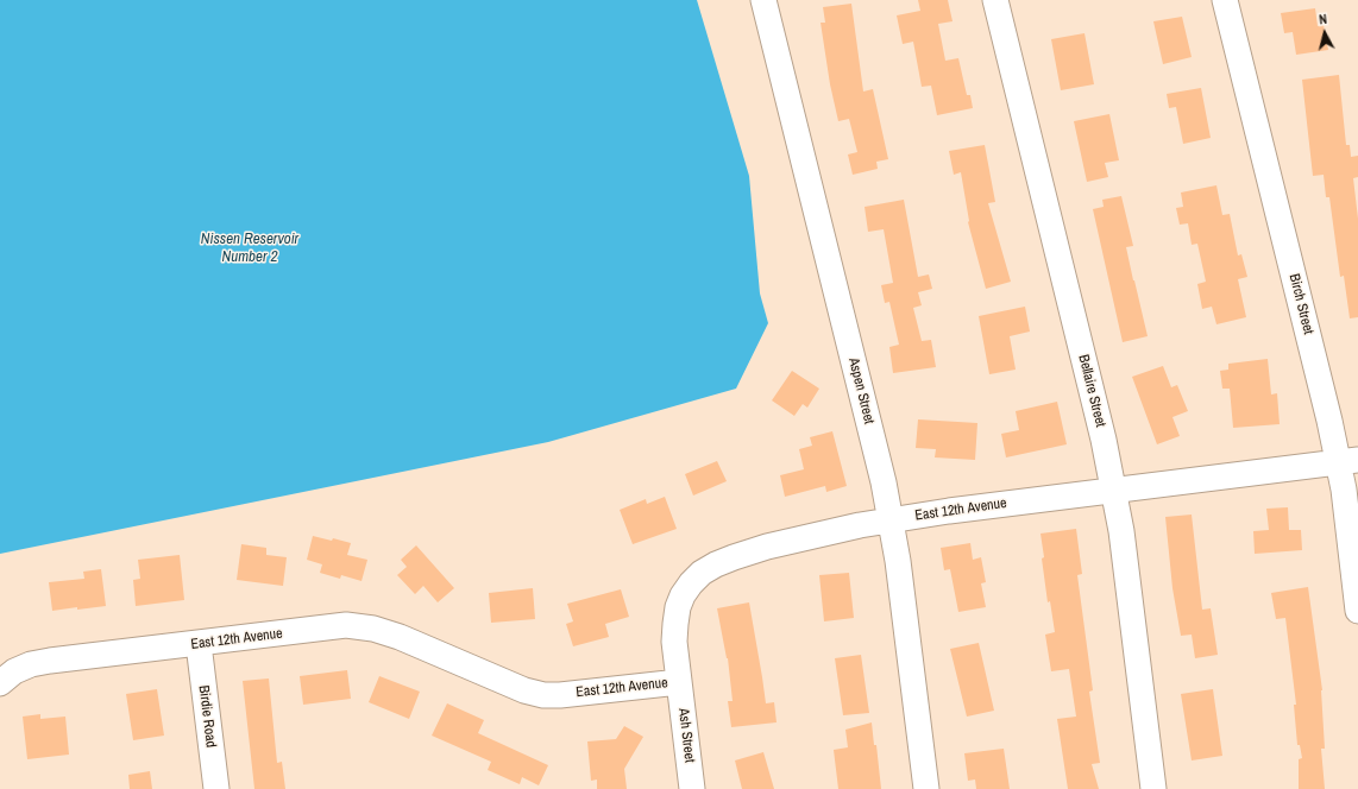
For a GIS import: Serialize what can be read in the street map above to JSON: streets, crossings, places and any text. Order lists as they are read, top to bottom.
{
  "streets": {
    "street": [
      "Birch Street",
      "Aspen Street",
      "Bellaire Street",
      "East 12th Avenue",
      "Birdie Road",
      "Ash Street"
    ]
  },
  "crossings": [
    ["Birch Street", "East 12th Avenue"],
    ["Aspen Street", "East 12th Avenue"],
    ["Bellaire Street", "East 12th Avenue"],
    ["East 12th Avenue", "Birdie Road"],
    ["East 12th Avenue", "Ash Street"]
  ],
  "water": ["Nissen Reservoir Number 2"],
  "north": "top"
}
